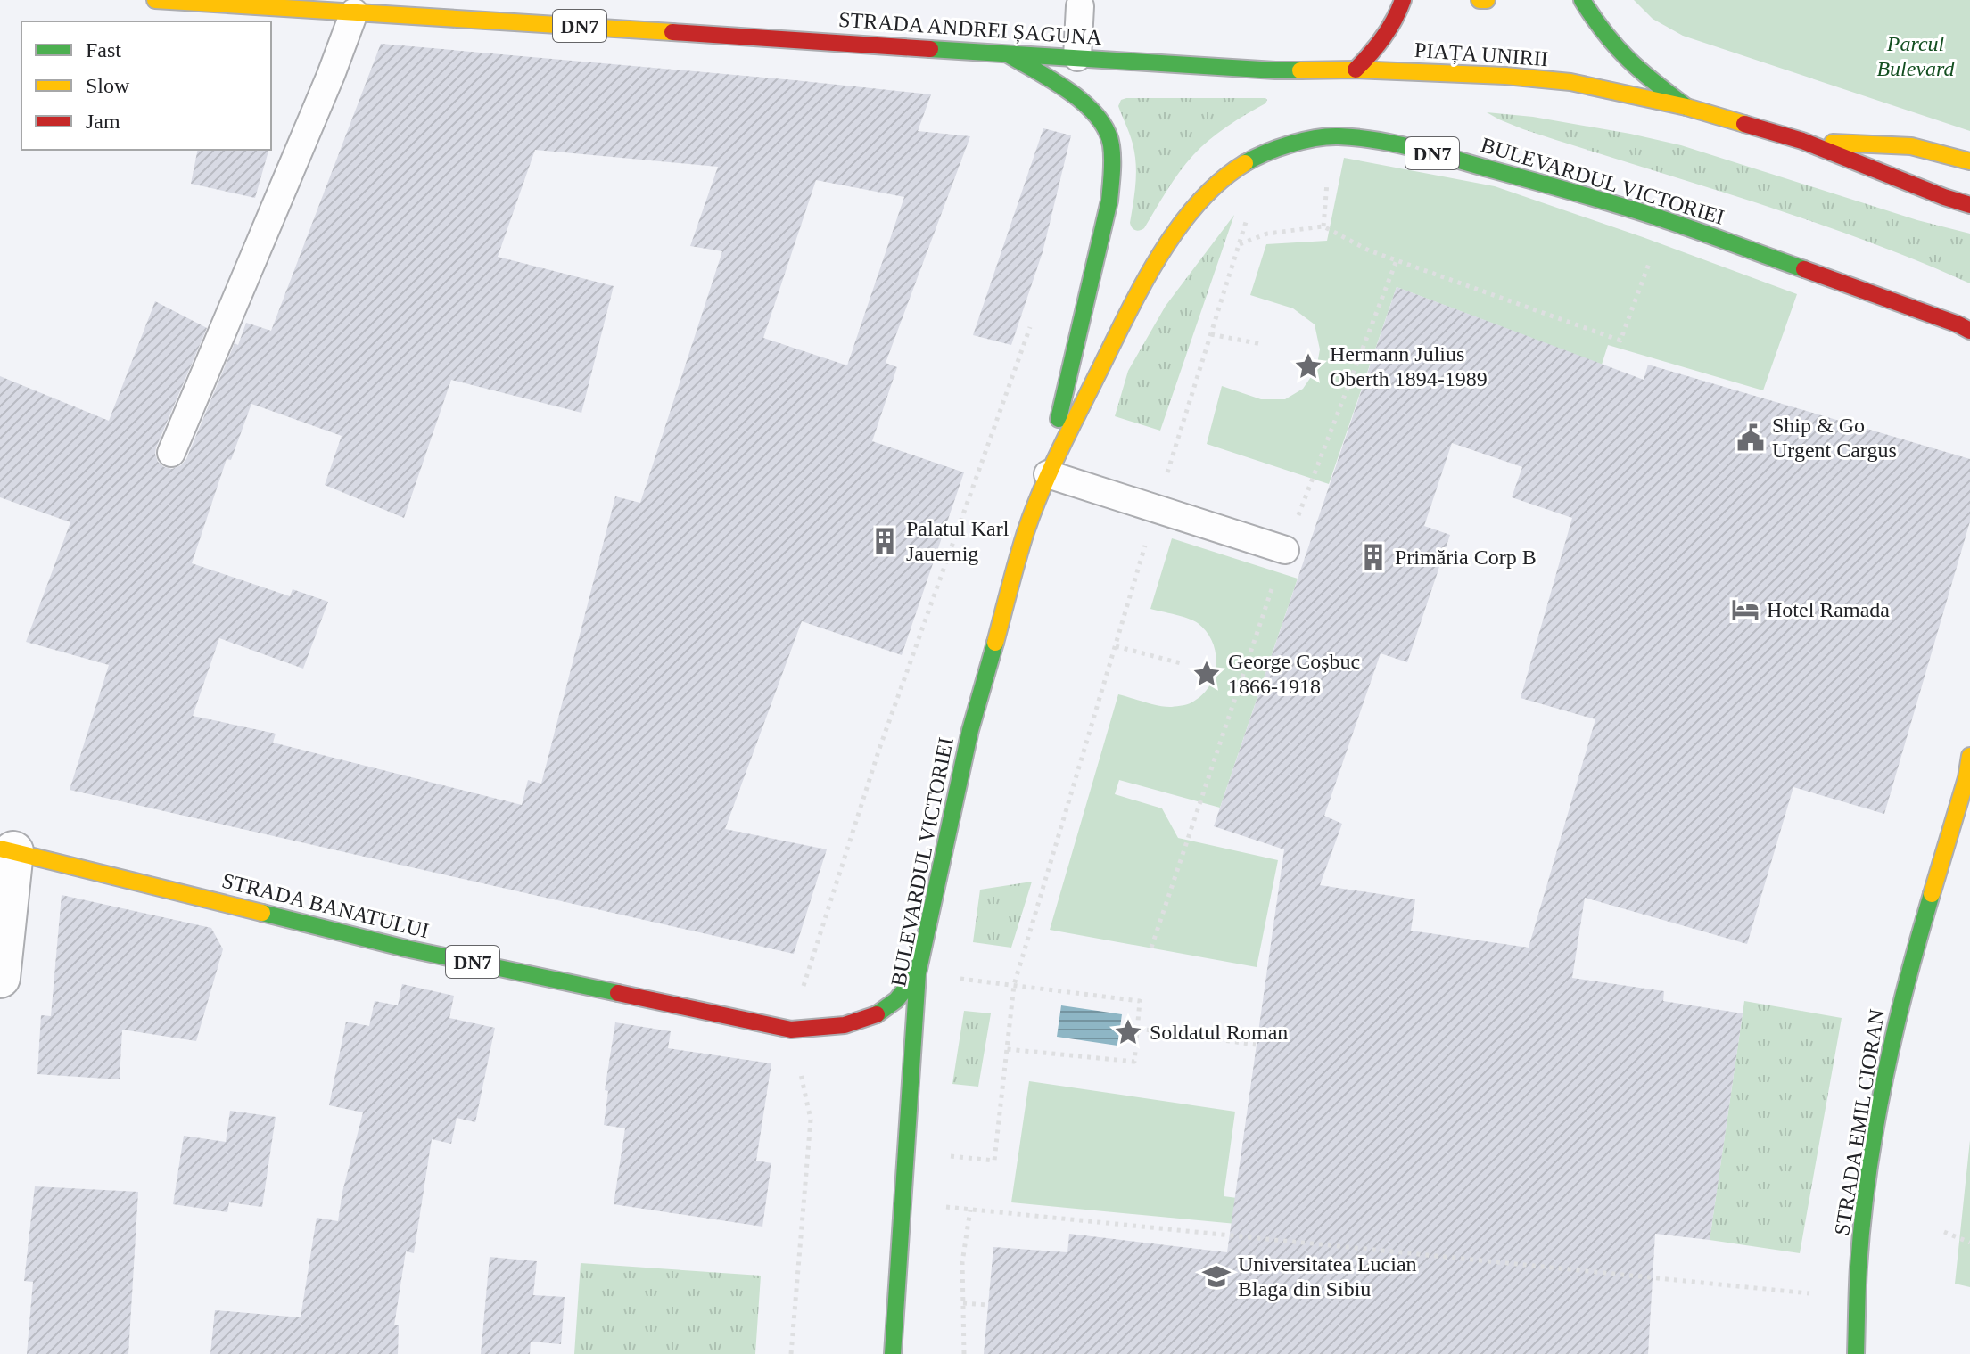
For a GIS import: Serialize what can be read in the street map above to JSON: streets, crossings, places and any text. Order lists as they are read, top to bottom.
{
  "streets": {
    "main road": [
      "DN7",
      "STRADA ANDREI ȘAGUNA",
      "PIAȚA UNIRII",
      "BULEVARDUL VICTORIEI",
      "STRADA BANATULUI",
      "STRADA EMIL CIORAN"
    ]
  },
  "crossings": [
    ["STRADA ANDREI ȘAGUNA", "PIAȚA UNIRII"],
    ["STRADA ANDREI ȘAGUNA", "BULEVARDUL VICTORIEI"],
    ["BULEVARDUL VICTORIEI", "STRADA BANATULUI"]
  ],
  "parks": ["Parcul Bulevard"],
  "places": {
    "place": ["Hermann Julius Oberth 1894-1989", "George Coșbuc 1866-1918", "Soldatul Roman"],
    "public building": ["Ship & Go Urgent Cargus"],
    "building": ["Palatul Karl Jauernig", "Primăria Corp B"],
    "hotel": ["Hotel Ramada"],
    "school or university": ["Universitatea Lucian Blaga din Sibiu"]
  },
  "legend": ["Fast", "Slow", "Jam"]
}
